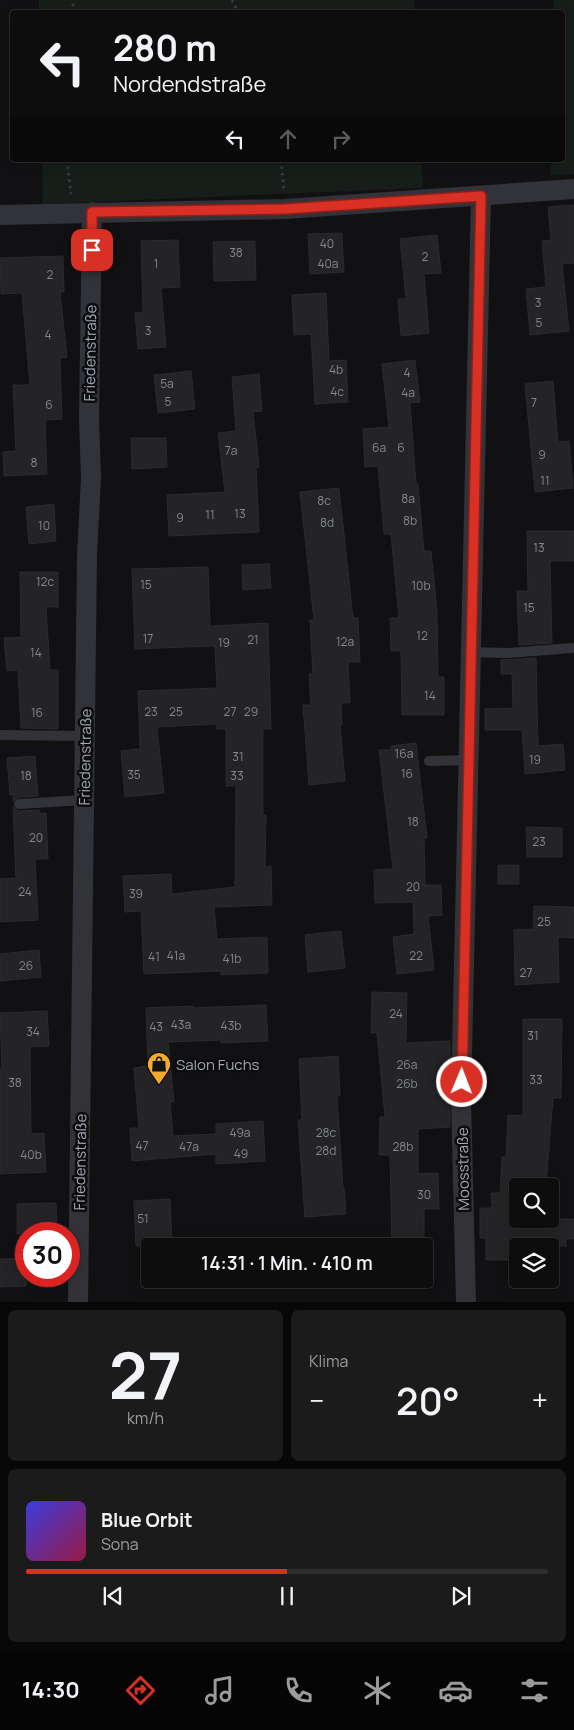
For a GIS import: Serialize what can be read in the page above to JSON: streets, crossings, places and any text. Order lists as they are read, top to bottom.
{
  "streets": {
    "street": ["Friedenstraße", "Moosstraße"]
  },
  "places": {
    "shop": ["Salon Fuchs"]
  },
  "house_numbers": [
    "40",
    "38",
    "2",
    "1",
    "40a",
    "2",
    "3",
    "5",
    "3",
    "4",
    "4b",
    "4",
    "5a",
    "4c",
    "4a",
    "5",
    "7",
    "6",
    "6a",
    "6",
    "7a",
    "9",
    "8",
    "11",
    "8a",
    "8c",
    "13",
    "11",
    "9",
    "8b",
    "8d",
    "10",
    "13",
    "12c",
    "15",
    "10b",
    "15",
    "12",
    "17",
    "21",
    "12a",
    "19",
    "14",
    "14",
    "23",
    "25",
    "27",
    "29",
    "16",
    "16a",
    "31",
    "19",
    "16",
    "35",
    "18",
    "33",
    "18",
    "20",
    "23",
    "20",
    "24",
    "39",
    "25",
    "41a",
    "22",
    "41",
    "41b",
    "26",
    "27",
    "24",
    "43a",
    "43b",
    "43",
    "34",
    "31",
    "26a",
    "33",
    "38",
    "26b",
    "49a",
    "28c",
    "47",
    "47a",
    "28b",
    "28d",
    "49",
    "40b",
    "30",
    "51"
  ],
  "page": {
    "turn": ["280 m", "Nordendstraße"],
    "limit": "30",
    "trip": "14:31 · 1 Min. · 410 m",
    "tile": [
      ["27", "km/h"],
      "Klima"
    ],
    "heat": ["−", "20°", "+"],
    "song": ["Blue Orbit", "Sona"],
    "tabs": "14:30"
  }
}
